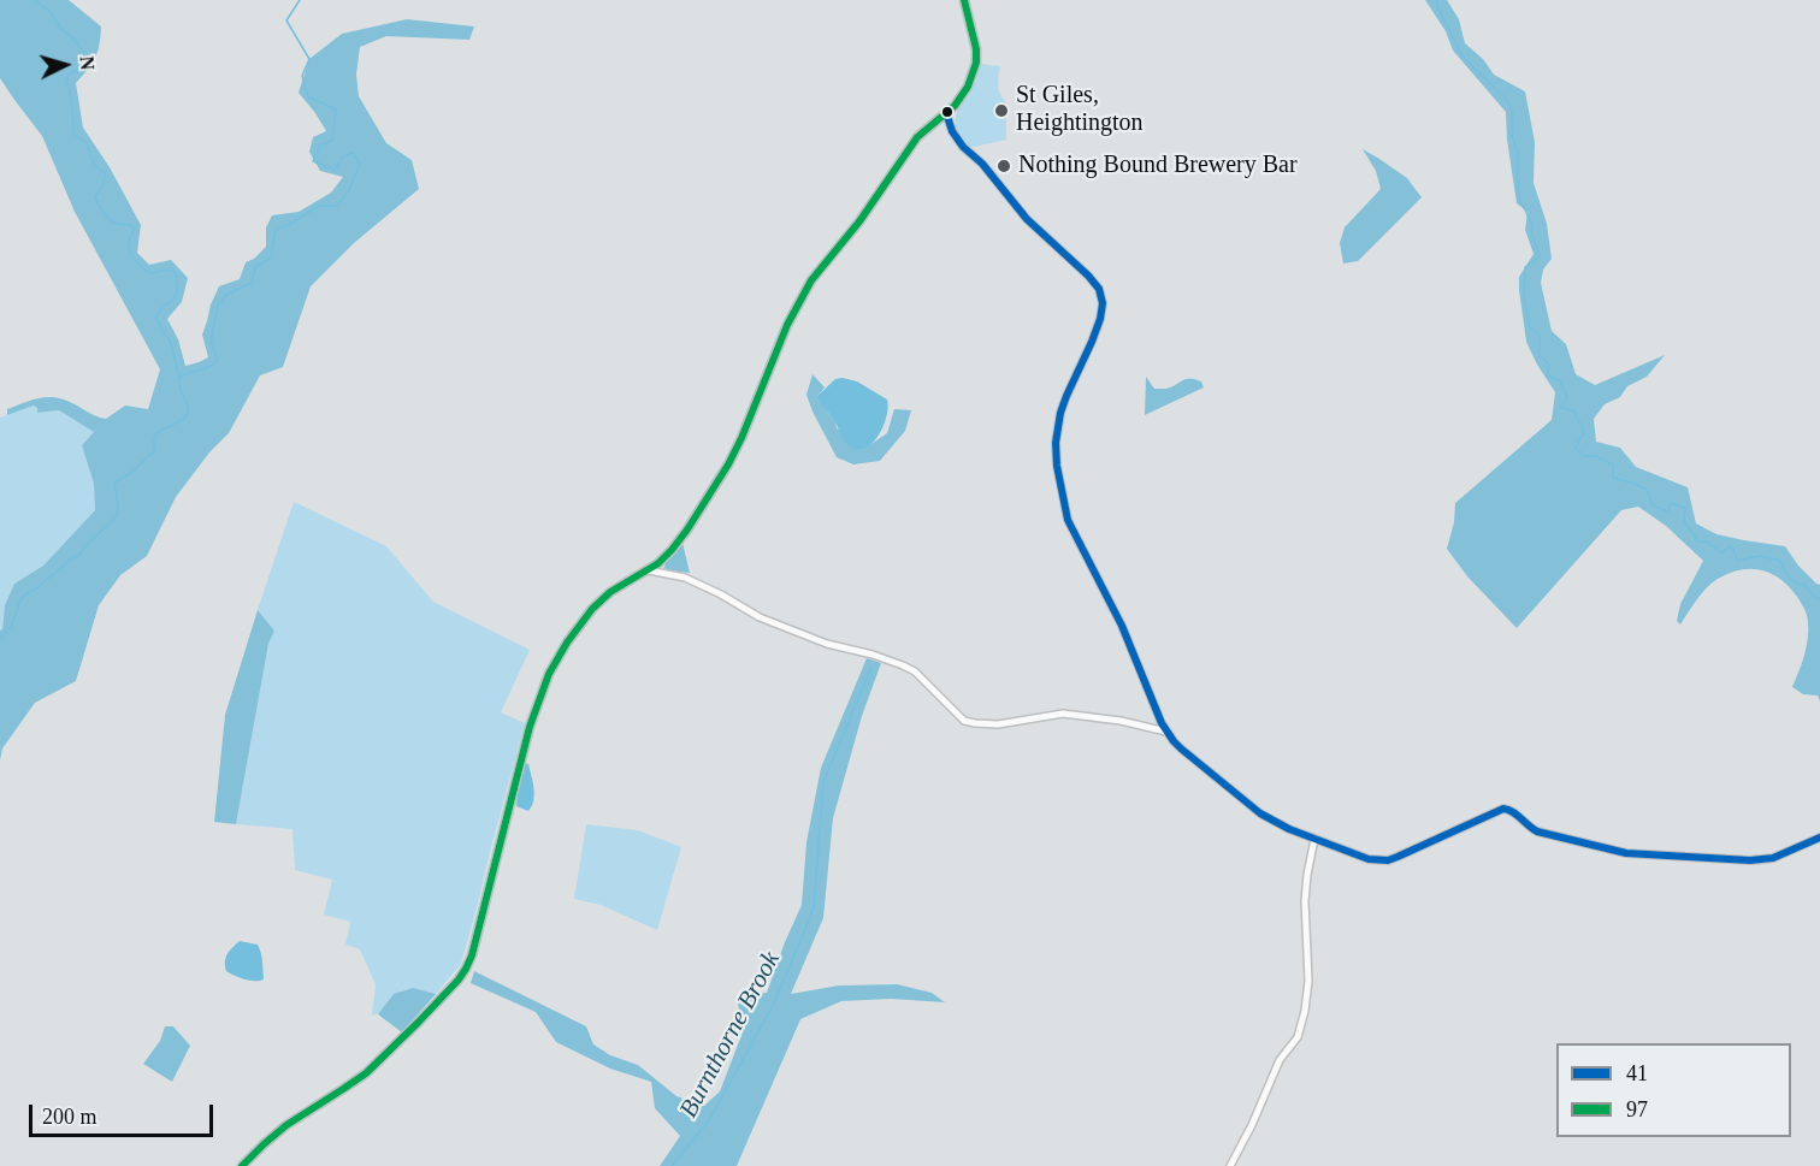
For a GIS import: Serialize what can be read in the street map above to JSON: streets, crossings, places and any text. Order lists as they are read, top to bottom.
{
  "water": ["Burnthorne Brook"],
  "places": ["St Giles, Heightington", "Nothing Bound Brewery Bar"],
  "lines": ["transit line 97", "transit line 41"],
  "legend": ["41", "97"],
  "scale_bar": "200 m",
  "north": "right"
}
